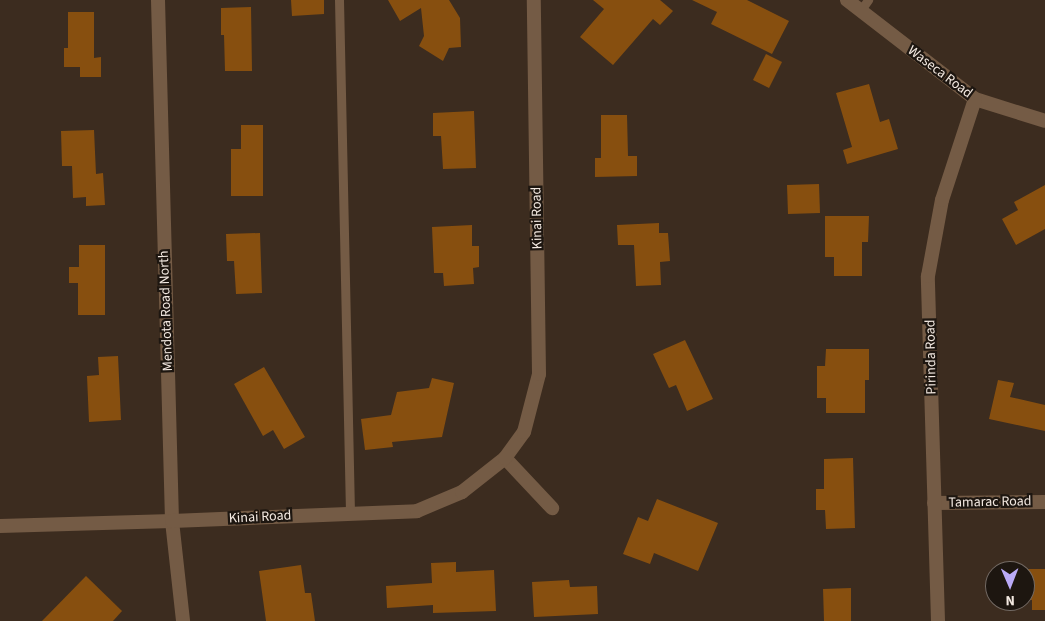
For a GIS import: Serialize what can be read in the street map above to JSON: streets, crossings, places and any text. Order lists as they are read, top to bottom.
{
  "streets": {
    "street": [
      "Waseca Road",
      "Kinai Road",
      "Mendota Road North",
      "Pirinda Road",
      "Tamarac Road"
    ]
  },
  "crossings": [
    ["Waseca Road", "Pirinda Road"],
    ["Kinai Road", "Mendota Road North"],
    ["Pirinda Road", "Tamarac Road"]
  ],
  "north": "bottom"
}
